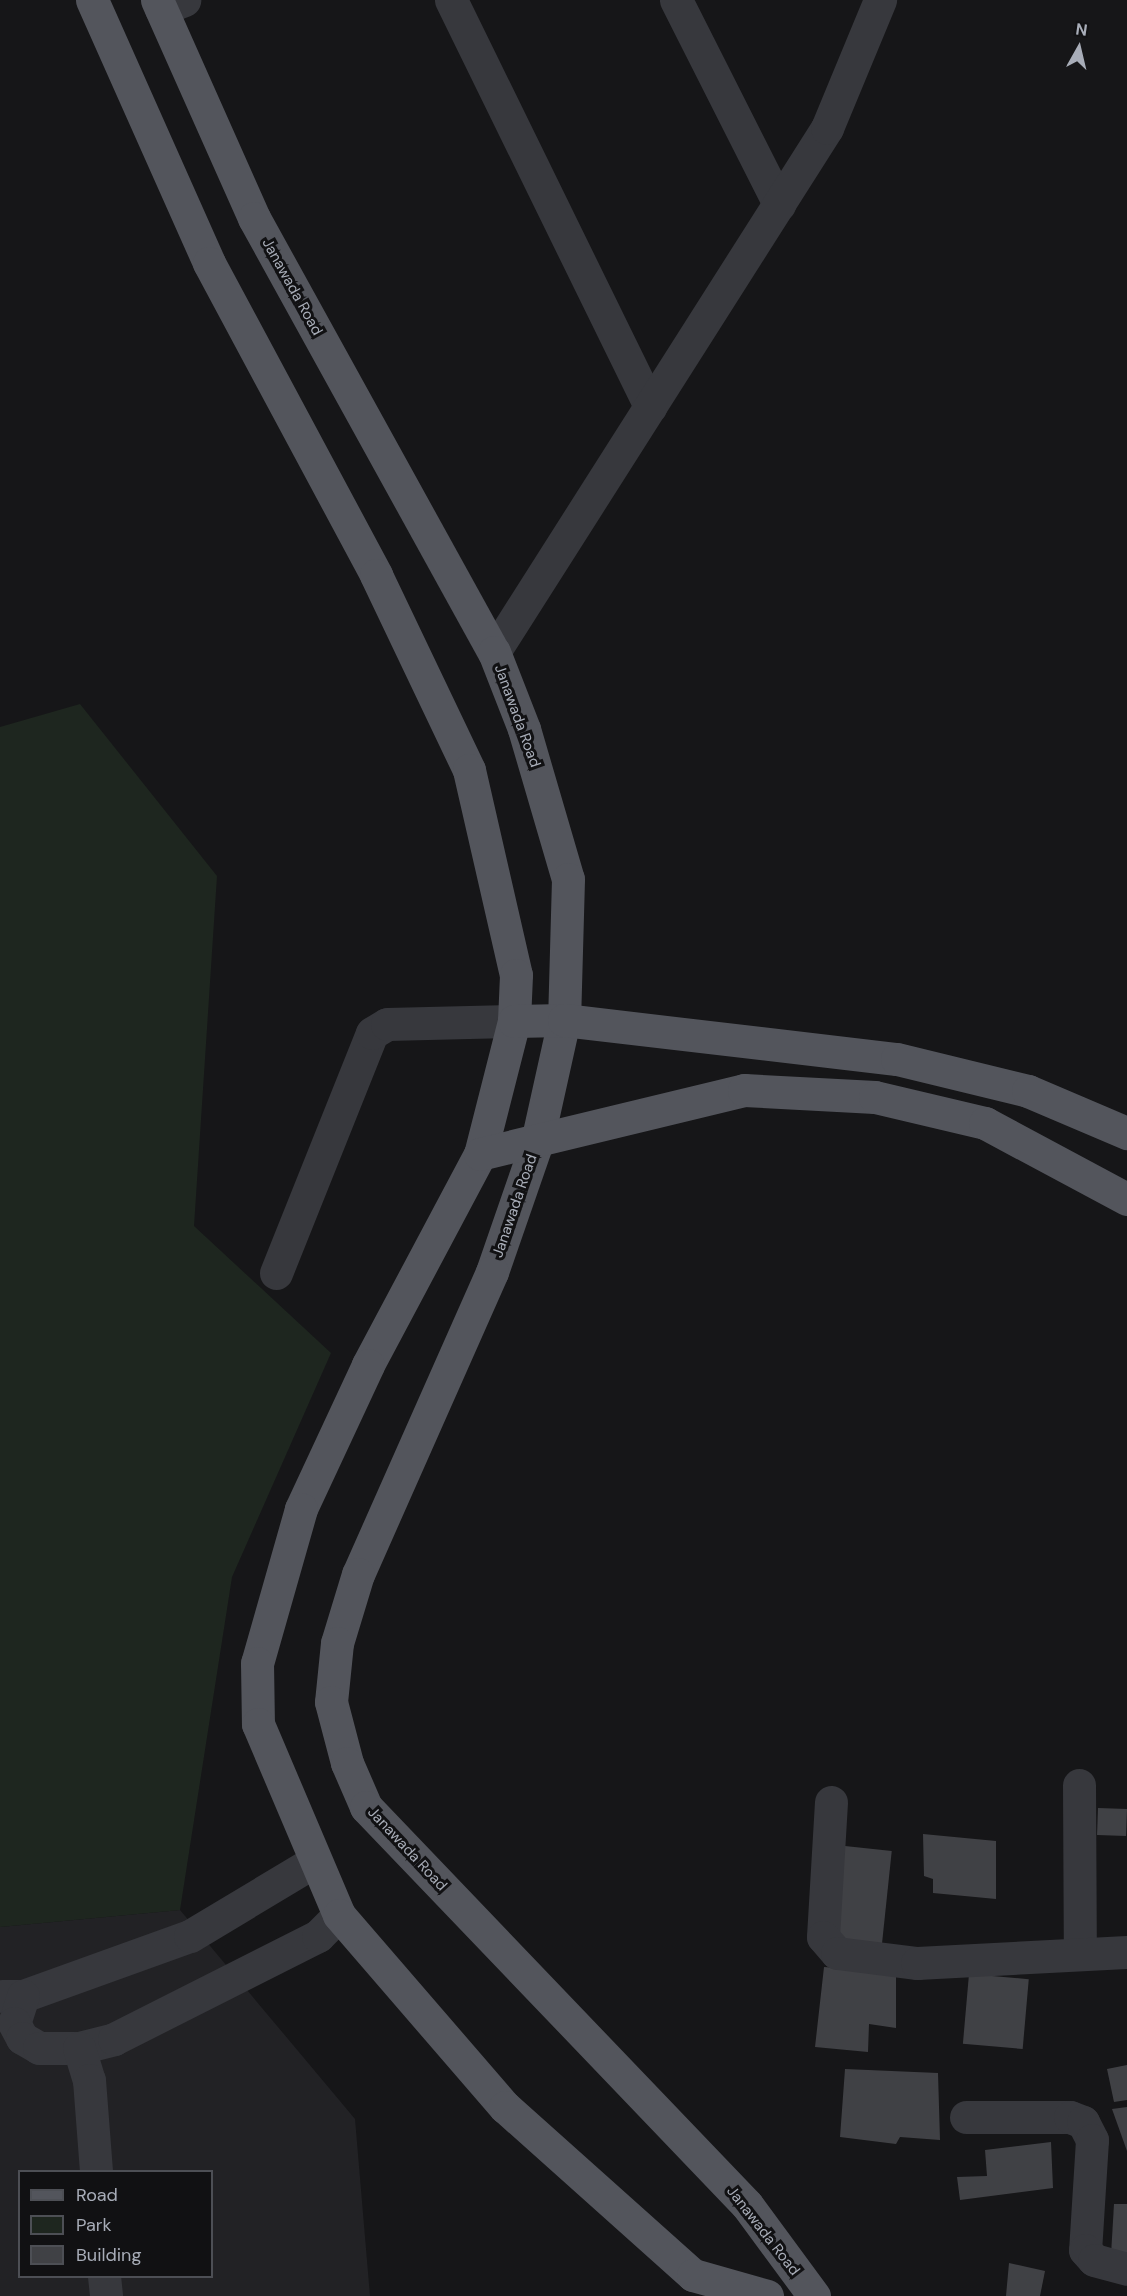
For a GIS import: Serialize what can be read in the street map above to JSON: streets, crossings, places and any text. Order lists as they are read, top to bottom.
{
  "streets": {
    "main road": ["Janawada Road"]
  },
  "legend": ["Road", "Park", "Building"],
  "north": "top"
}
